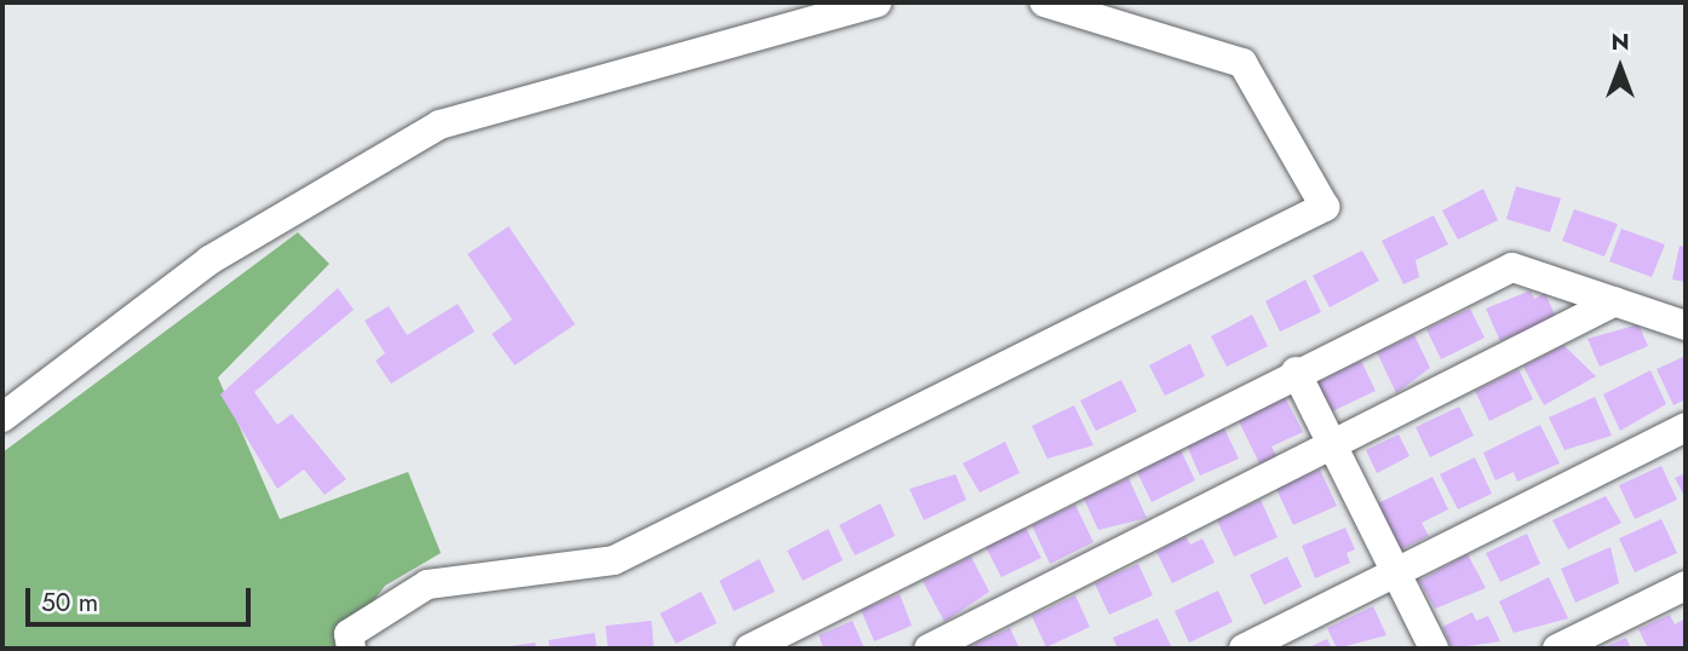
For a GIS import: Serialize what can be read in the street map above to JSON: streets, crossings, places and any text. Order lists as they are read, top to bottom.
{
  "scale_bar": "50 m",
  "north": "top"
}
